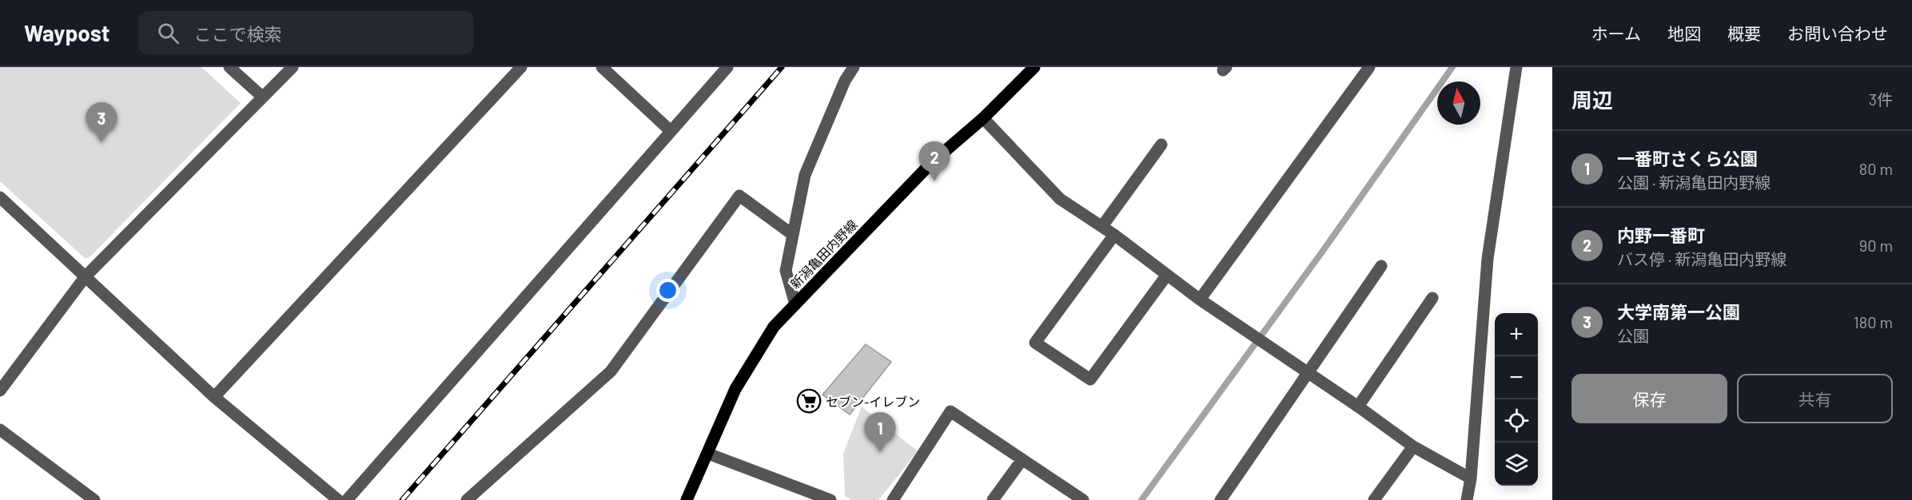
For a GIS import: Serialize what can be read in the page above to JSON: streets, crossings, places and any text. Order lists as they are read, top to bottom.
{
  "streets": {
    "main road": ["新潟亀田内野線"]
  },
  "places": {
    "supermarket": ["セブン-イレブン"]
  },
  "north": "top",
  "page": {
    "header": "Waypost",
    "search": "ここで検索",
    "nav": [
      "ホーム",
      "地図",
      "概要",
      "お問い合わせ"
    ],
    "heading": ["周辺", "3件"],
    "pins": ["3", "2", "1"],
    "list": [
      {
        "mark": "1",
        "name": "一番町さくら公園",
        "note": "公園 · 新潟亀田内野線",
        "value": "80 m"
      },
      {
        "mark": "2",
        "name": "内野一番町",
        "note": "バス停 · 新潟亀田内野線",
        "value": "90 m"
      },
      {
        "mark": "3",
        "name": "大学南第一公園",
        "note": "公園",
        "value": "180 m"
      }
    ],
    "map_buttons": ["+", "−"],
    "buttons": ["保存", "共有"]
  }
}
